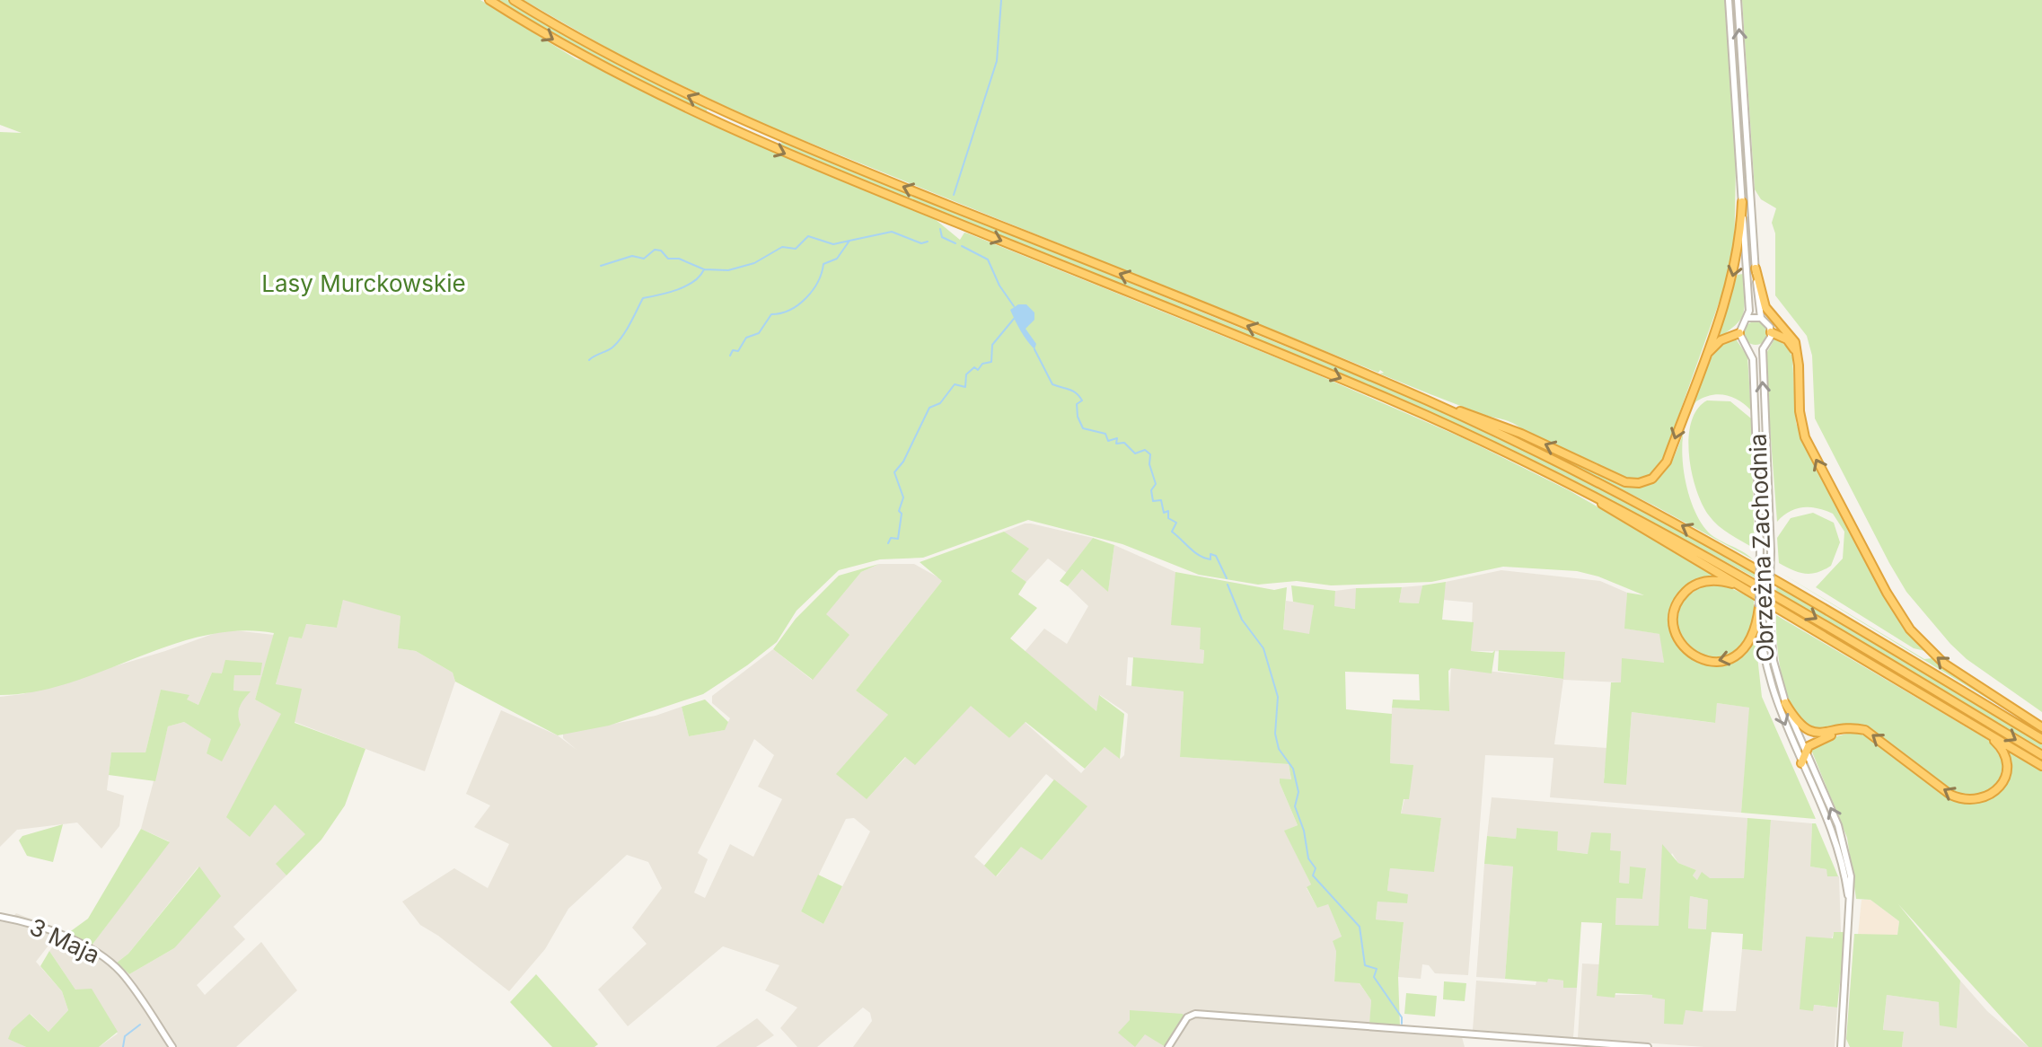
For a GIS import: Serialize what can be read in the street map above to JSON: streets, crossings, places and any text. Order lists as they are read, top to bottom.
{
  "streets": {
    "street": ["Obrzeżna Zachodnia", "3 Maja"]
  },
  "parks": ["Lasy Murckowskie"]
}
